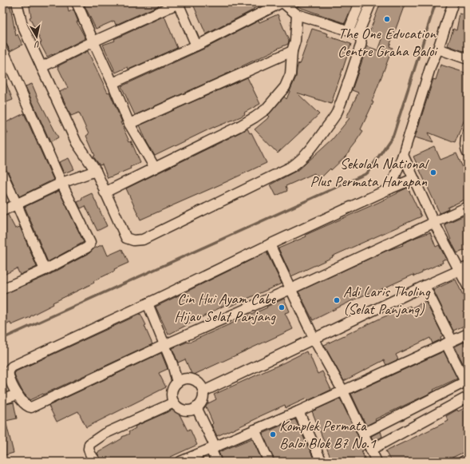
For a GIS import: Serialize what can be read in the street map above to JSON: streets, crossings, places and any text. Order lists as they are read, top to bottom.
{
  "places": [
    "The One Education Centre Graha Baloi",
    "Sekolah National Plus Permata Harapan",
    "Adi Laris Tholing (Selat Panjang)",
    "Cin Hui Ayam Cabe Hijau Selat Panjang",
    "Komplek Permata Baloi Blok B7 No.1"
  ],
  "north": "bottom"
}
